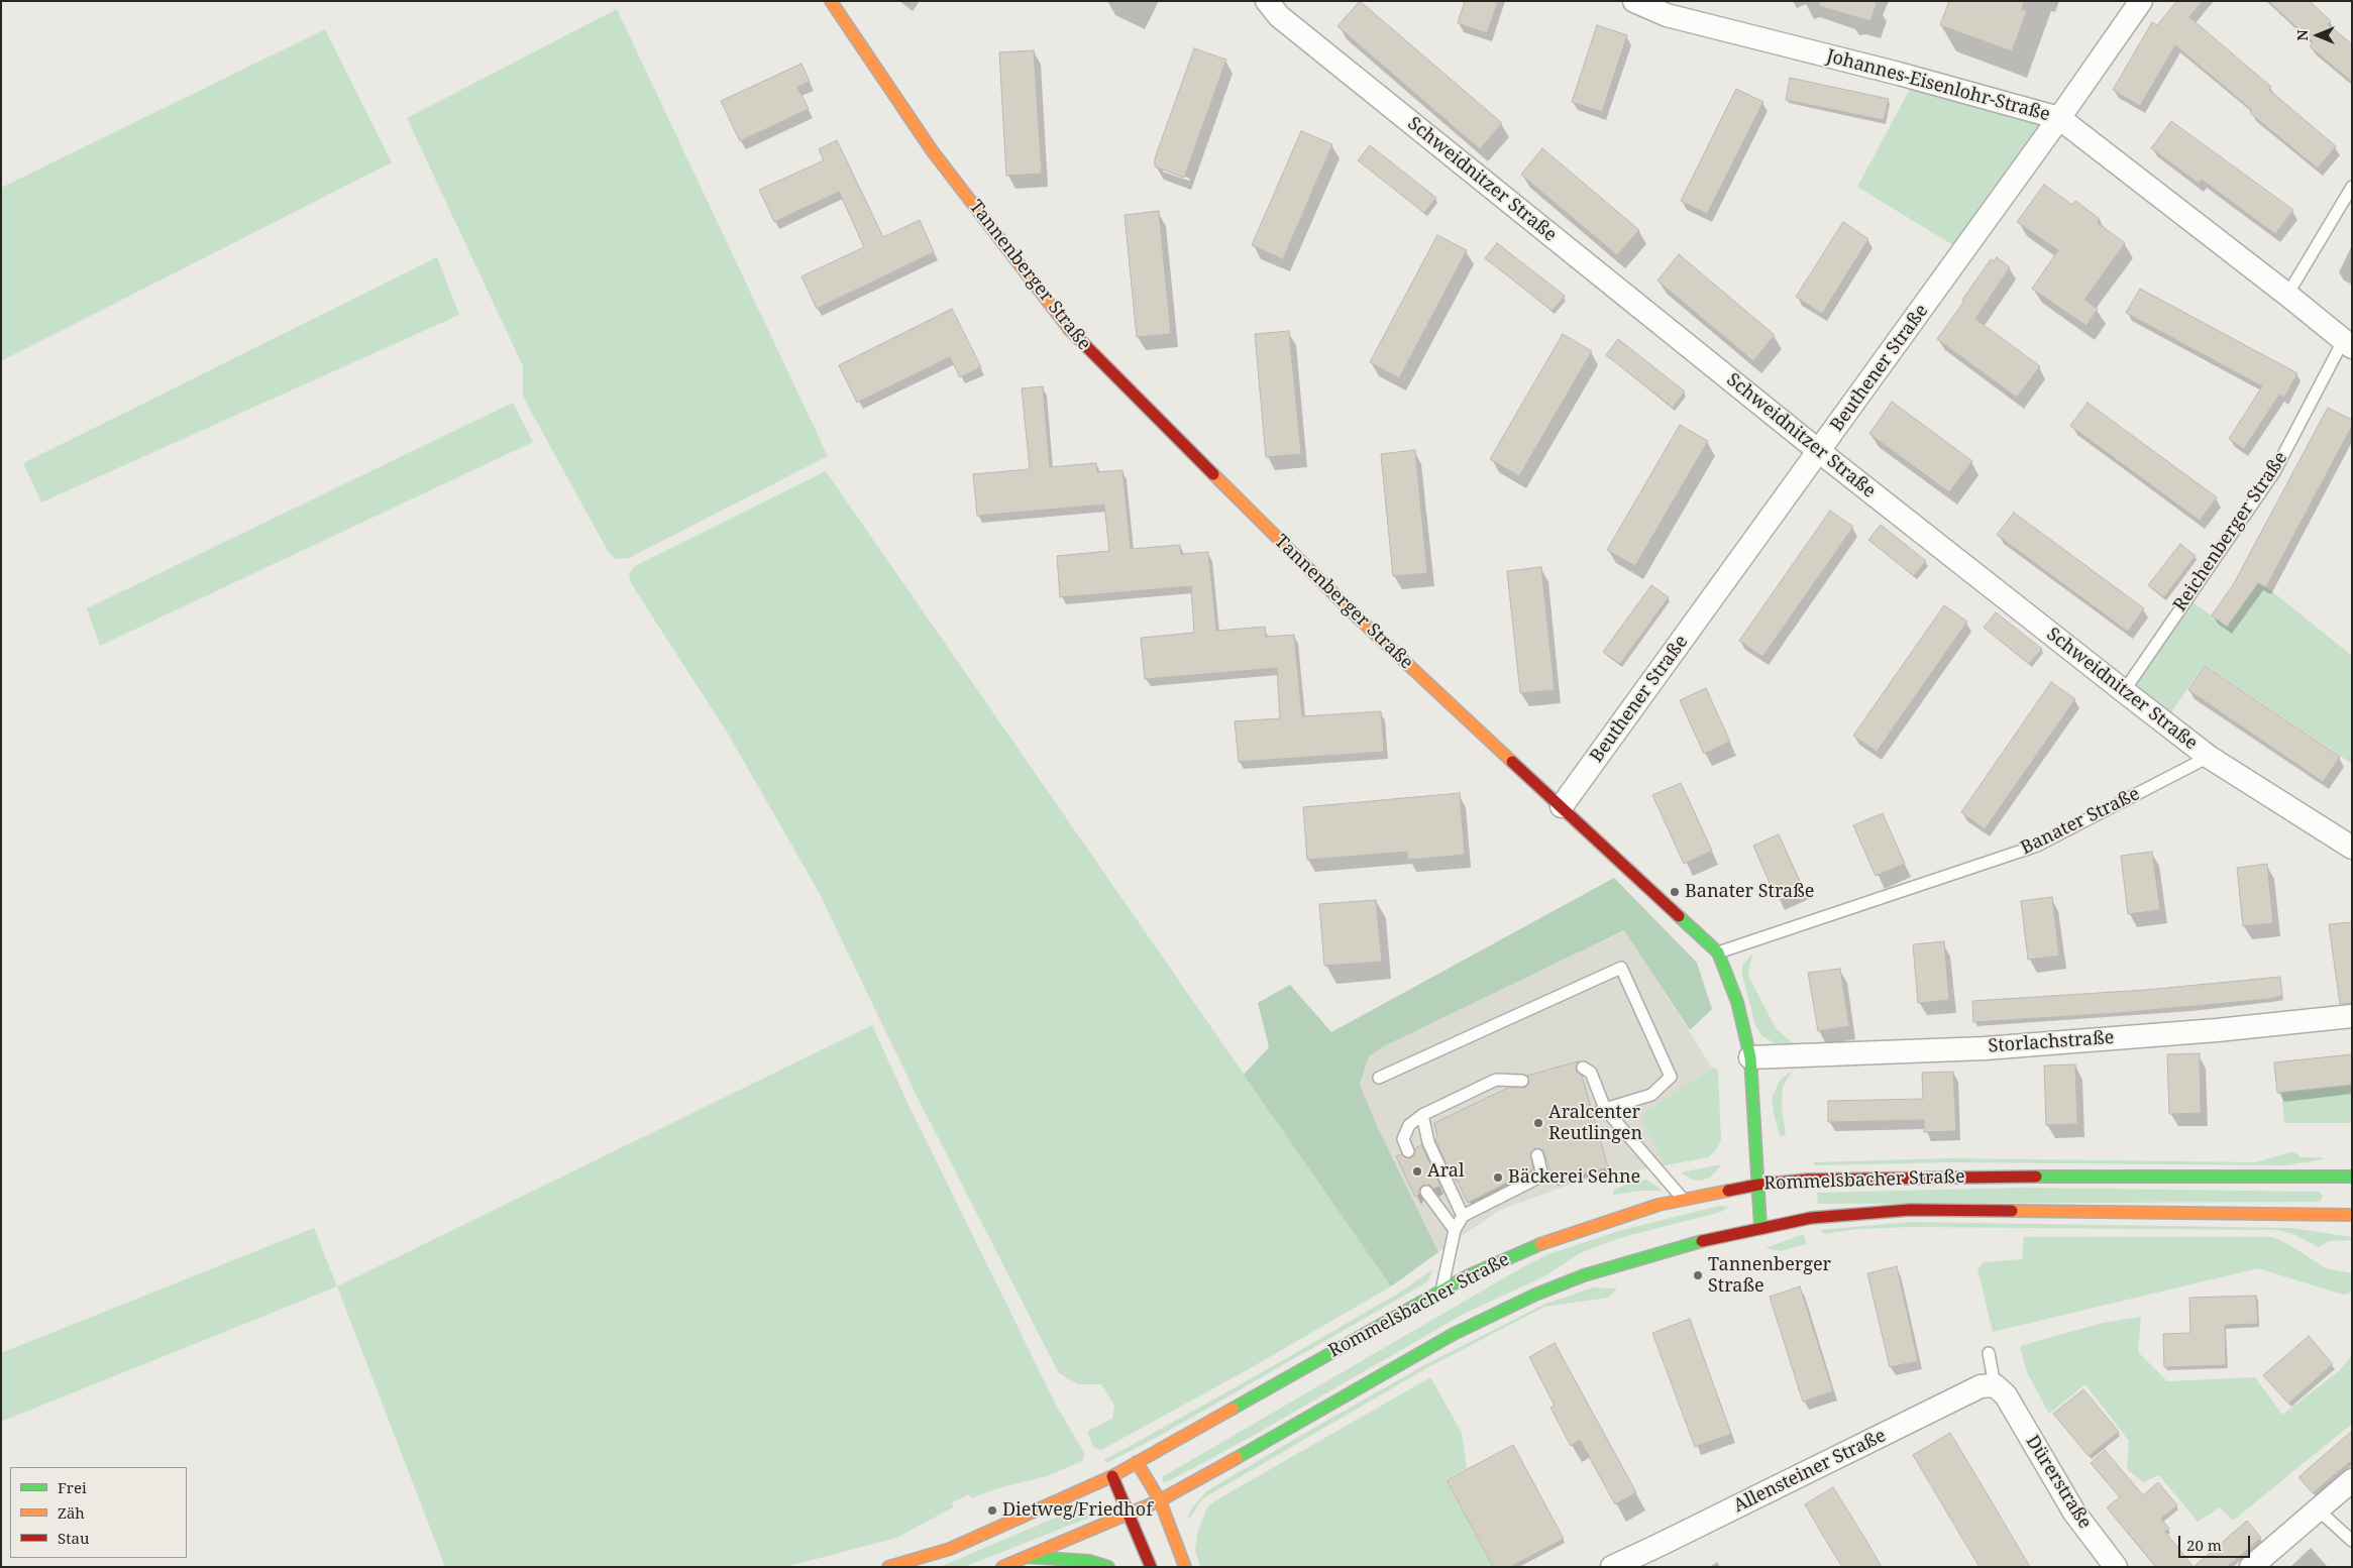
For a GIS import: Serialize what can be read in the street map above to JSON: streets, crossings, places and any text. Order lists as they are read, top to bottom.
{
  "streets": {
    "main road": ["Tannenberger Straße", "Rommelsbacher Straße"],
    "street": [
      "Johannes-Eisenlohr-Straße",
      "Schweidnitzer Straße",
      "Beuthener Straße",
      "Storlachstraße",
      "Allensteiner Straße",
      "Dürerstraße"
    ],
    "lane": ["Reichenberger Straße", "Banater Straße"]
  },
  "crossings": [
    ["Johannes-Eisenlohr-Straße", "Beuthener Straße"],
    ["Johannes-Eisenlohr-Straße", "Reichenberger Straße"],
    ["Schweidnitzer Straße", "Beuthener Straße"],
    ["Schweidnitzer Straße", "Reichenberger Straße"],
    ["Schweidnitzer Straße", "Banater Straße"],
    ["Tannenberger Straße", "Beuthener Straße"],
    ["Tannenberger Straße", "Banater Straße"],
    ["Tannenberger Straße", "Storlachstraße"],
    ["Tannenberger Straße", "Rommelsbacher Straße"],
    ["Allensteiner Straße", "Dürerstraße"]
  ],
  "places": [
    "Banater Straße",
    "Aralcenter Reutlingen",
    "Aral",
    "Bäckerei Sehne",
    "Tannenberger Straße",
    "Dietweg/Friedhof"
  ],
  "legend": ["Frei", "Zäh", "Stau"],
  "scale_bar": "20 m",
  "north": "left"
}
